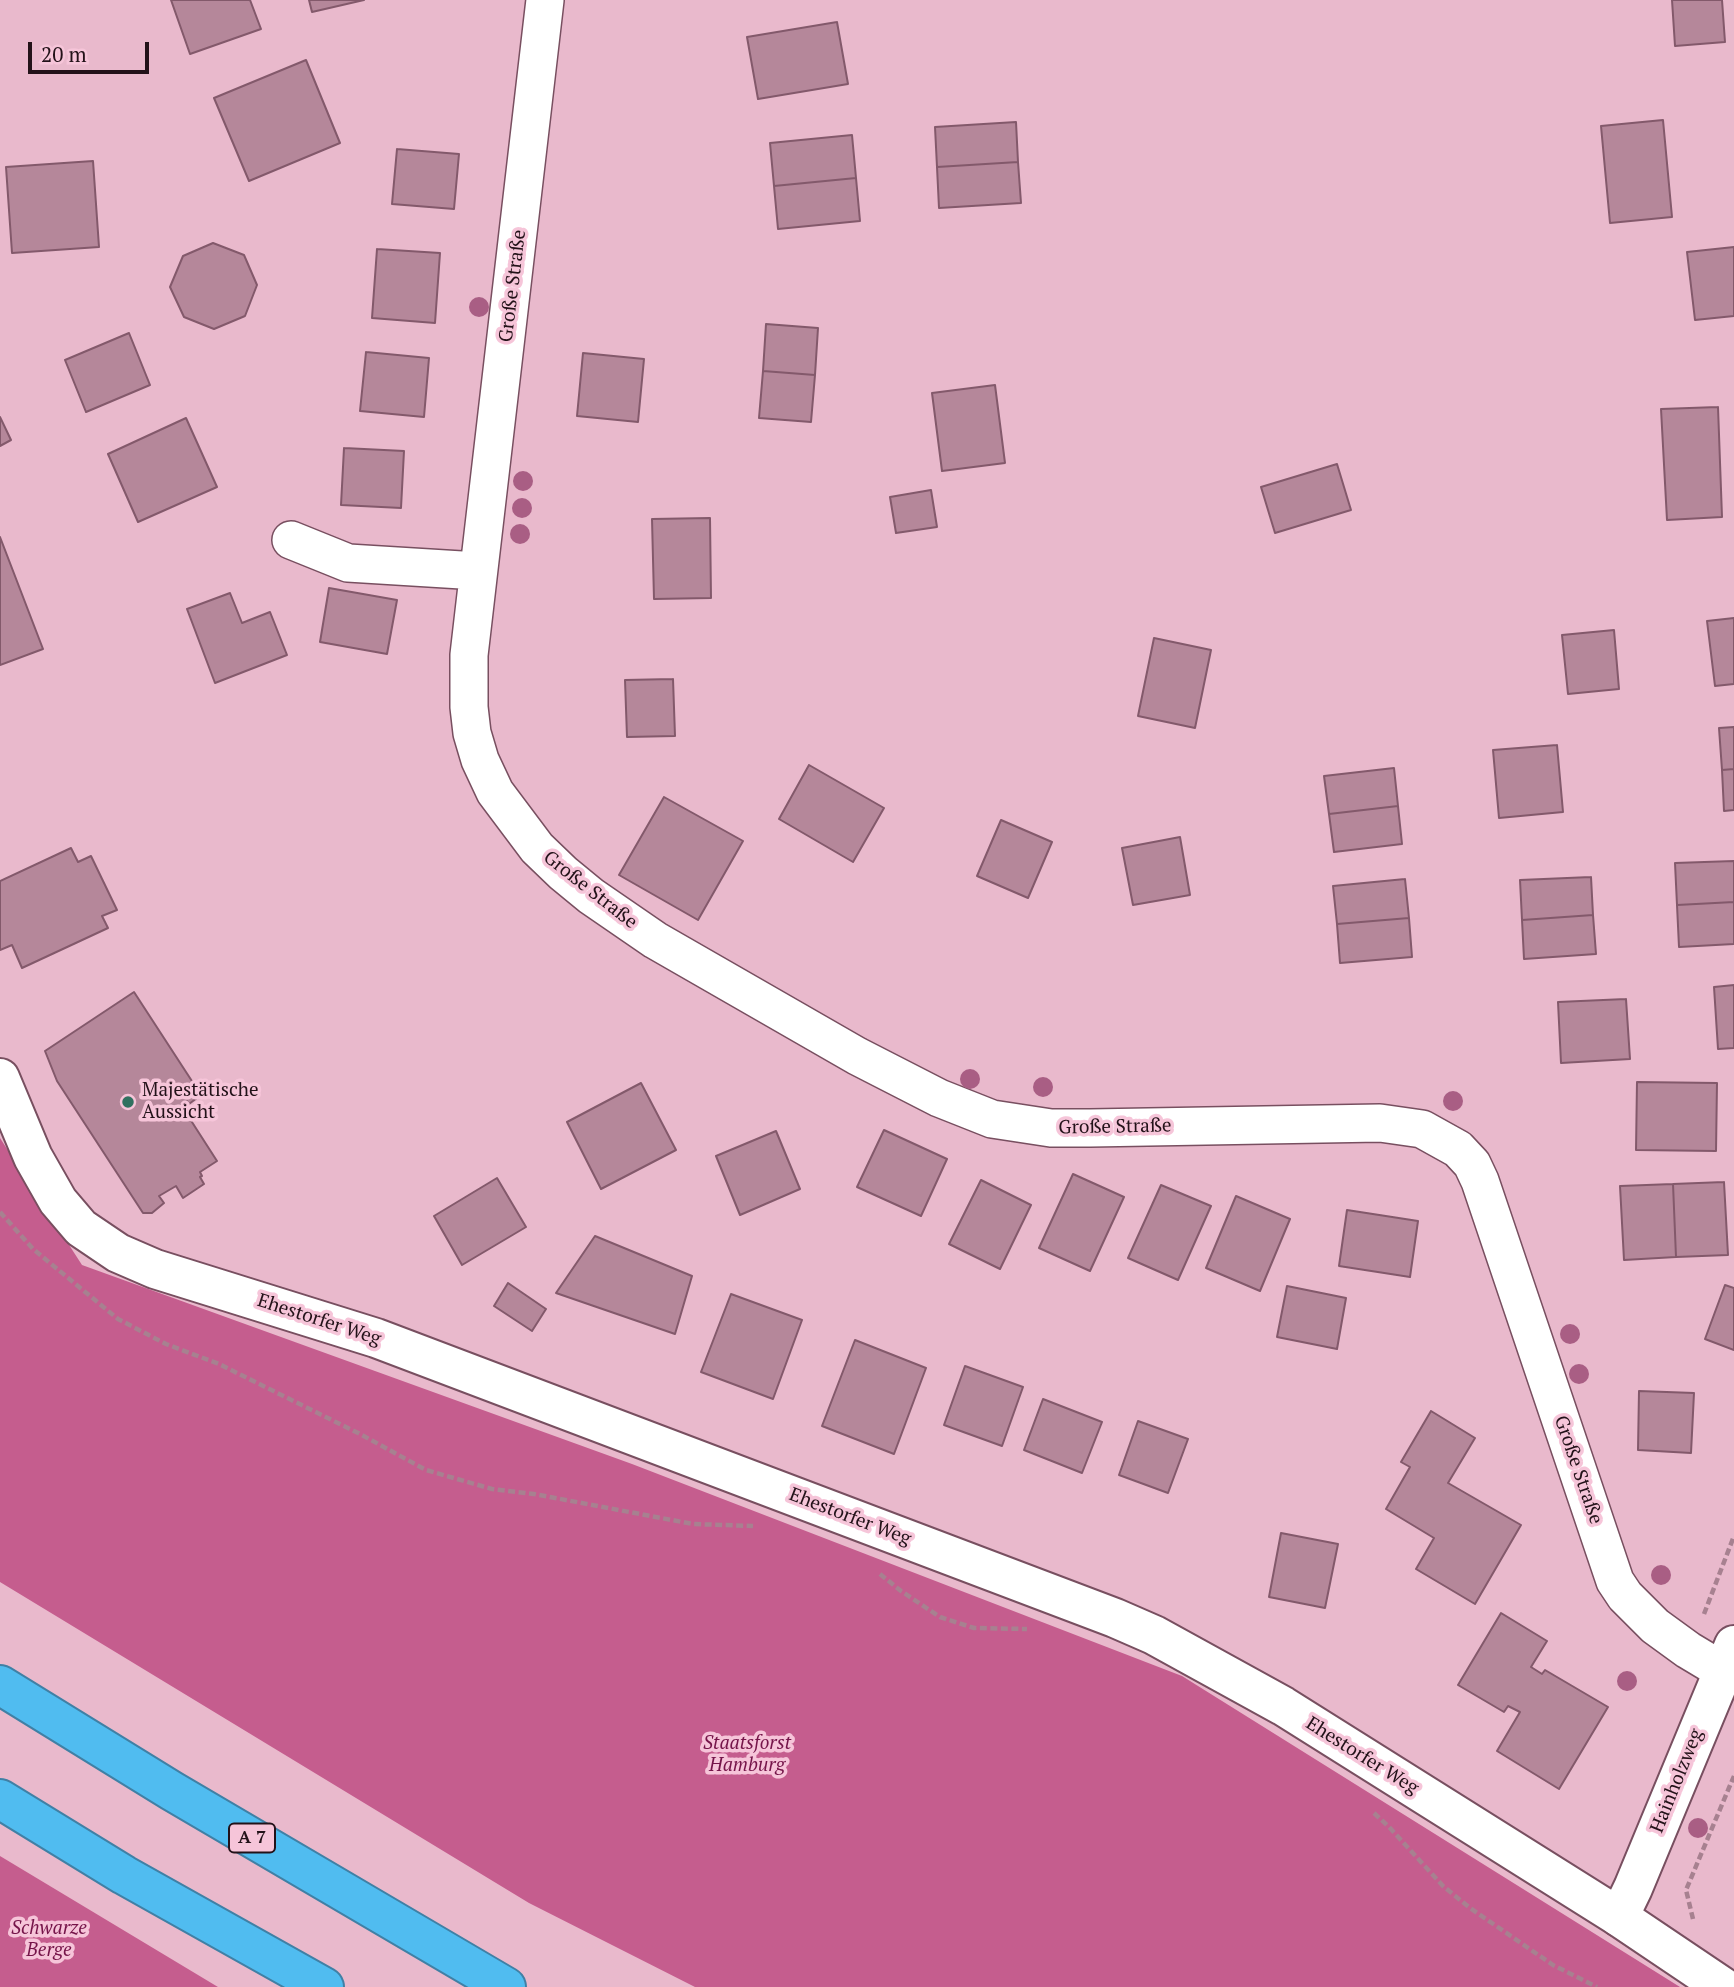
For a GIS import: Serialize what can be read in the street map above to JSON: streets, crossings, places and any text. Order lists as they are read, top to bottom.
{
  "streets": {
    "highway": ["A 7"],
    "main road": ["Ehestorfer Weg", "Hainholzweg"],
    "street": ["Große Straße"]
  },
  "crossings": [
    ["Große Straße", "Hainholzweg"],
    ["Ehestorfer Weg", "Hainholzweg"]
  ],
  "parks": ["Staatsforst Hamburg", "Schwarze Berge"],
  "places": ["Majestätische Aussicht"],
  "scale_bar": "20 m"
}
